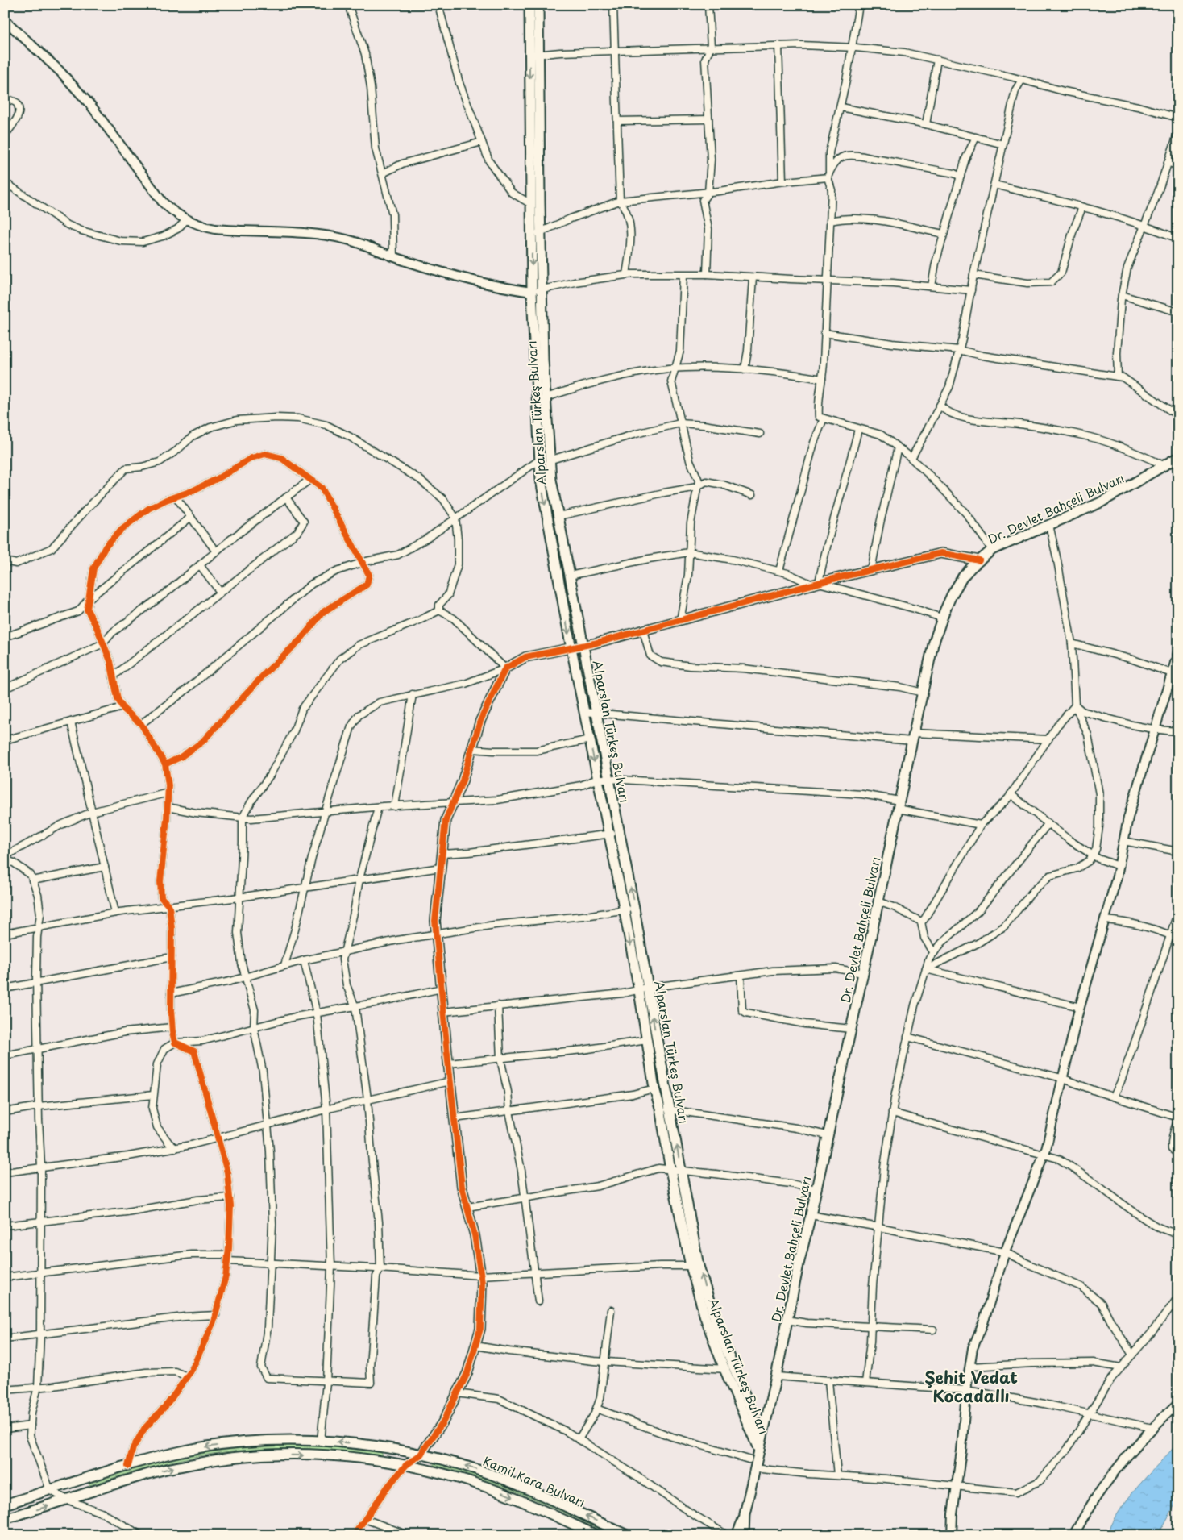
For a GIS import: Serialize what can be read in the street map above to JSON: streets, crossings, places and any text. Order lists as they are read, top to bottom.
{
  "streets": {
    "main road": ["Alparslan Türkeş Bulvarı", "Dr. Devlet Bahçeli Bulvarı", "Kamil Kara Bulvarı"]
  },
  "crossings": [
    ["Alparslan Türkeş Bulvarı", "Dr. Devlet Bahçeli Bulvarı"]
  ],
  "districts": ["Şehit Vedat Kocadallı"]
}
